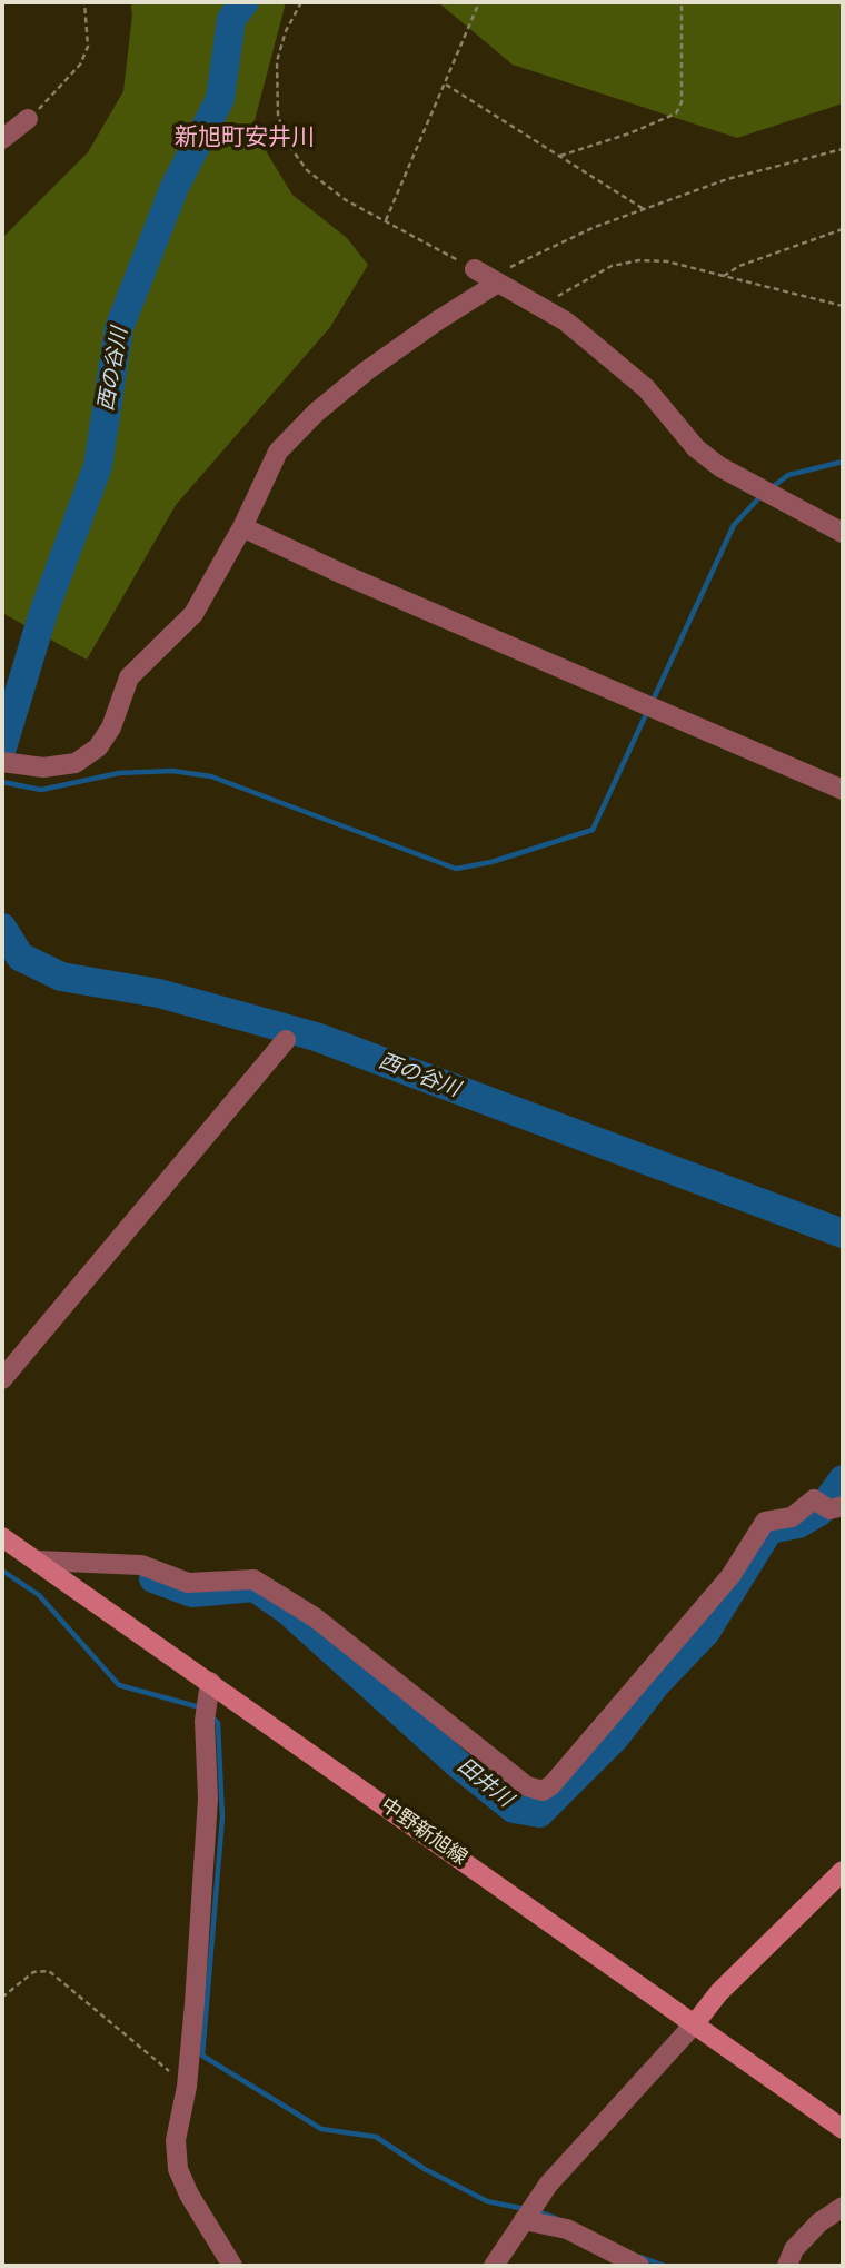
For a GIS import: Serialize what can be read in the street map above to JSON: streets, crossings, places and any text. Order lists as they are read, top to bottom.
{
  "streets": {
    "main road": ["中野新旭線"]
  },
  "districts": ["新旭町安井川"],
  "water": ["西の谷川", "田井川"]
}
